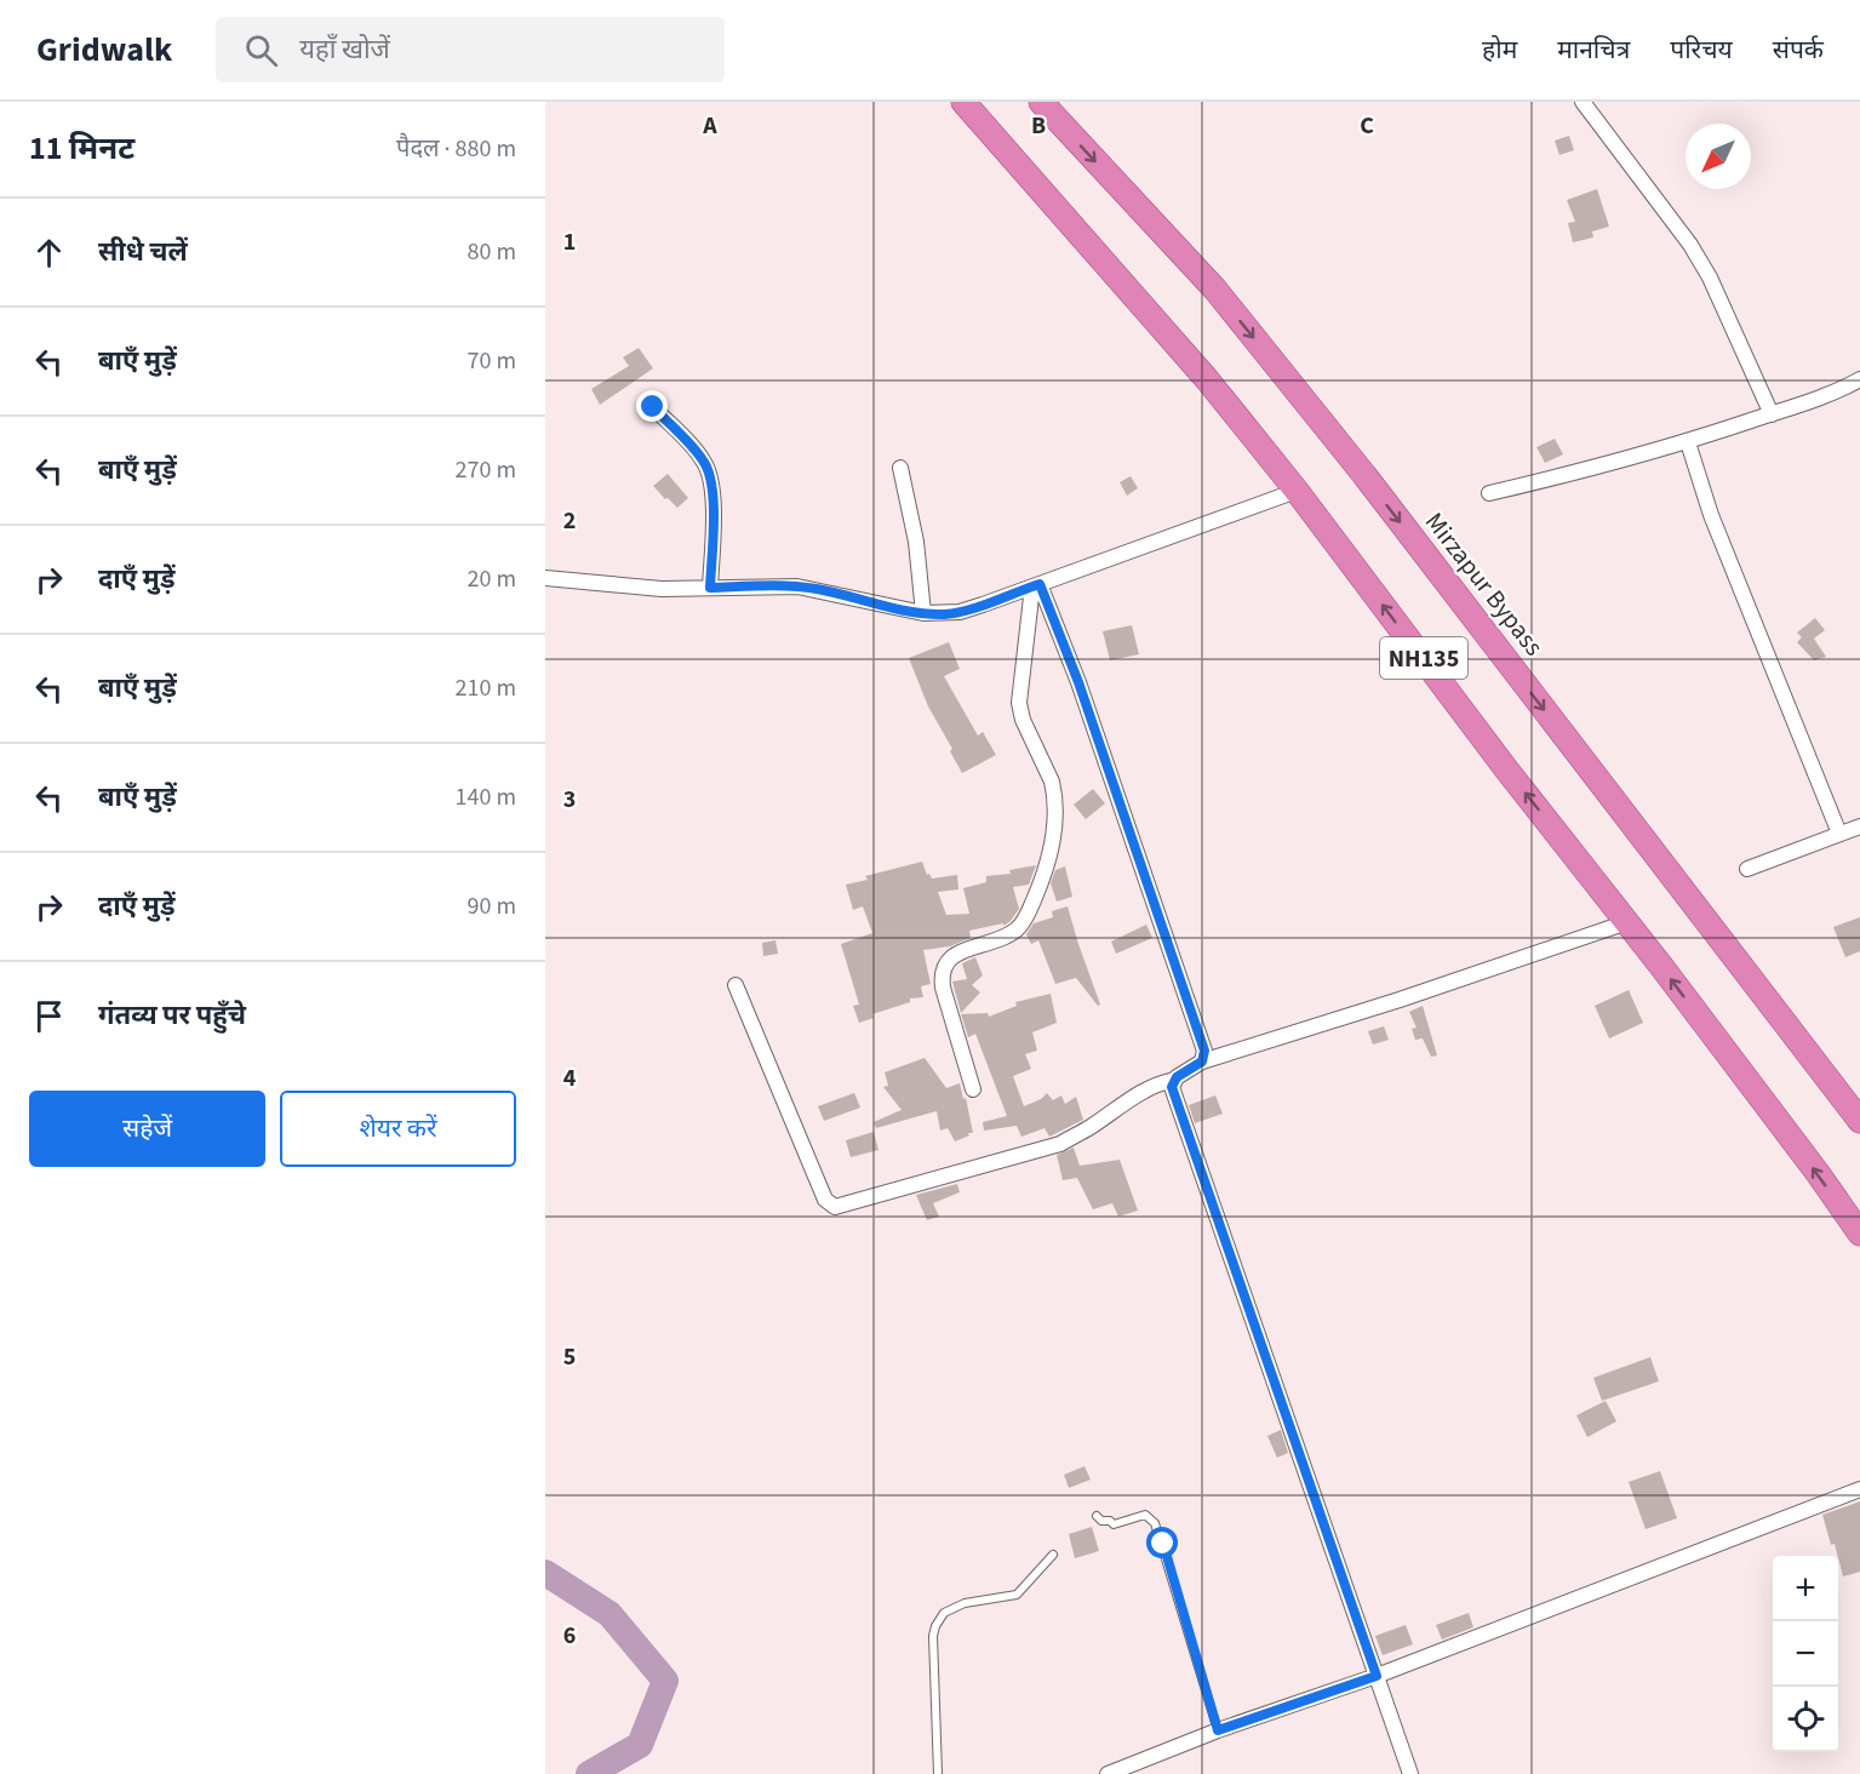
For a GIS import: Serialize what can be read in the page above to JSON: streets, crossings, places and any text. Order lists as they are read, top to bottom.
{
  "streets": {
    "highway": ["Mirzapur Bypass", "NH135"]
  },
  "north": "bottom left",
  "page": {
    "header": "Gridwalk",
    "search": "यहाँ खोजें",
    "nav": [
      "होम",
      "मानचित्र",
      "परिचय",
      "संपर्क"
    ],
    "heading": ["11 मिनट", "पैदल · 880 m"],
    "list": [
      ["सीधे चलें", "80 m"],
      ["बाएँ मुड़ें", "70 m"],
      ["बाएँ मुड़ें", "270 m"],
      ["दाएँ मुड़ें", "20 m"],
      ["बाएँ मुड़ें", "210 m"],
      ["बाएँ मुड़ें", "140 m"],
      ["दाएँ मुड़ें", "90 m"],
      "गंतव्य पर पहुँचे"
    ],
    "buttons": ["सहेजें", "शेयर करें"],
    "map_buttons": ["+", "−"]
  },
  "grid": {
    "columns": ["A", "B", "C"],
    "rows": [
      "1",
      "2",
      "3",
      "4",
      "5",
      "6"
    ]
  }
}
